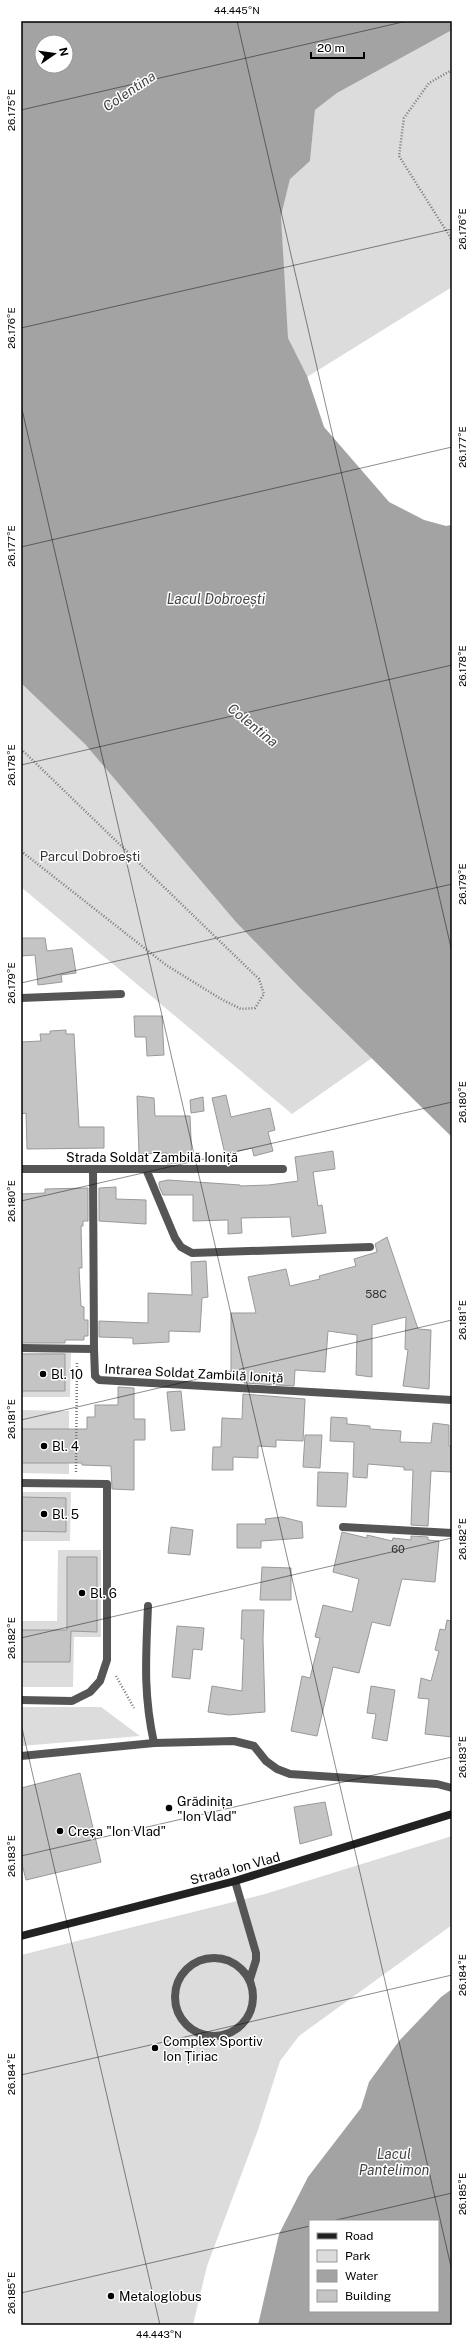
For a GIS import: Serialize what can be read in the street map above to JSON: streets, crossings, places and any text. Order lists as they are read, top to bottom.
{
  "streets": {
    "street": ["Strada Soldat Zambilă Ioniță", "Intrarea Soldat Zambilă Ioniță", "Strada Ion Vlad"]
  },
  "crossings": [
    ["Strada Soldat Zambilă Ioniță", "Intrarea Soldat Zambilă Ioniță"]
  ],
  "water": ["Colentina", "Lacul Dobroești", "Lacul Pantelimon"],
  "parks": ["Parcul Dobroești"],
  "places": [
    "Bl. 10",
    "Bl. 4",
    "Bl. 5",
    "Bl. 6",
    "Grădinița \"Ion Vlad\"",
    "Creșa \"Ion Vlad\"",
    "Complex Sportiv Ion Țiriac",
    "Metaloglobus"
  ],
  "house_numbers": ["58C", "60"],
  "legend": [
    "Road",
    "Park",
    "Water",
    "Building"
  ],
  "scale_bar": "20 m",
  "north": "right",
  "coordinates": [
    "44.445°N",
    "26.175°E",
    "26.176°E",
    "26.177°E",
    "26.178°E",
    "26.179°E",
    "26.180°E",
    "26.181°E",
    "26.182°E",
    "26.183°E",
    "26.184°E",
    "26.185°E",
    "44.443°N"
  ]
}
